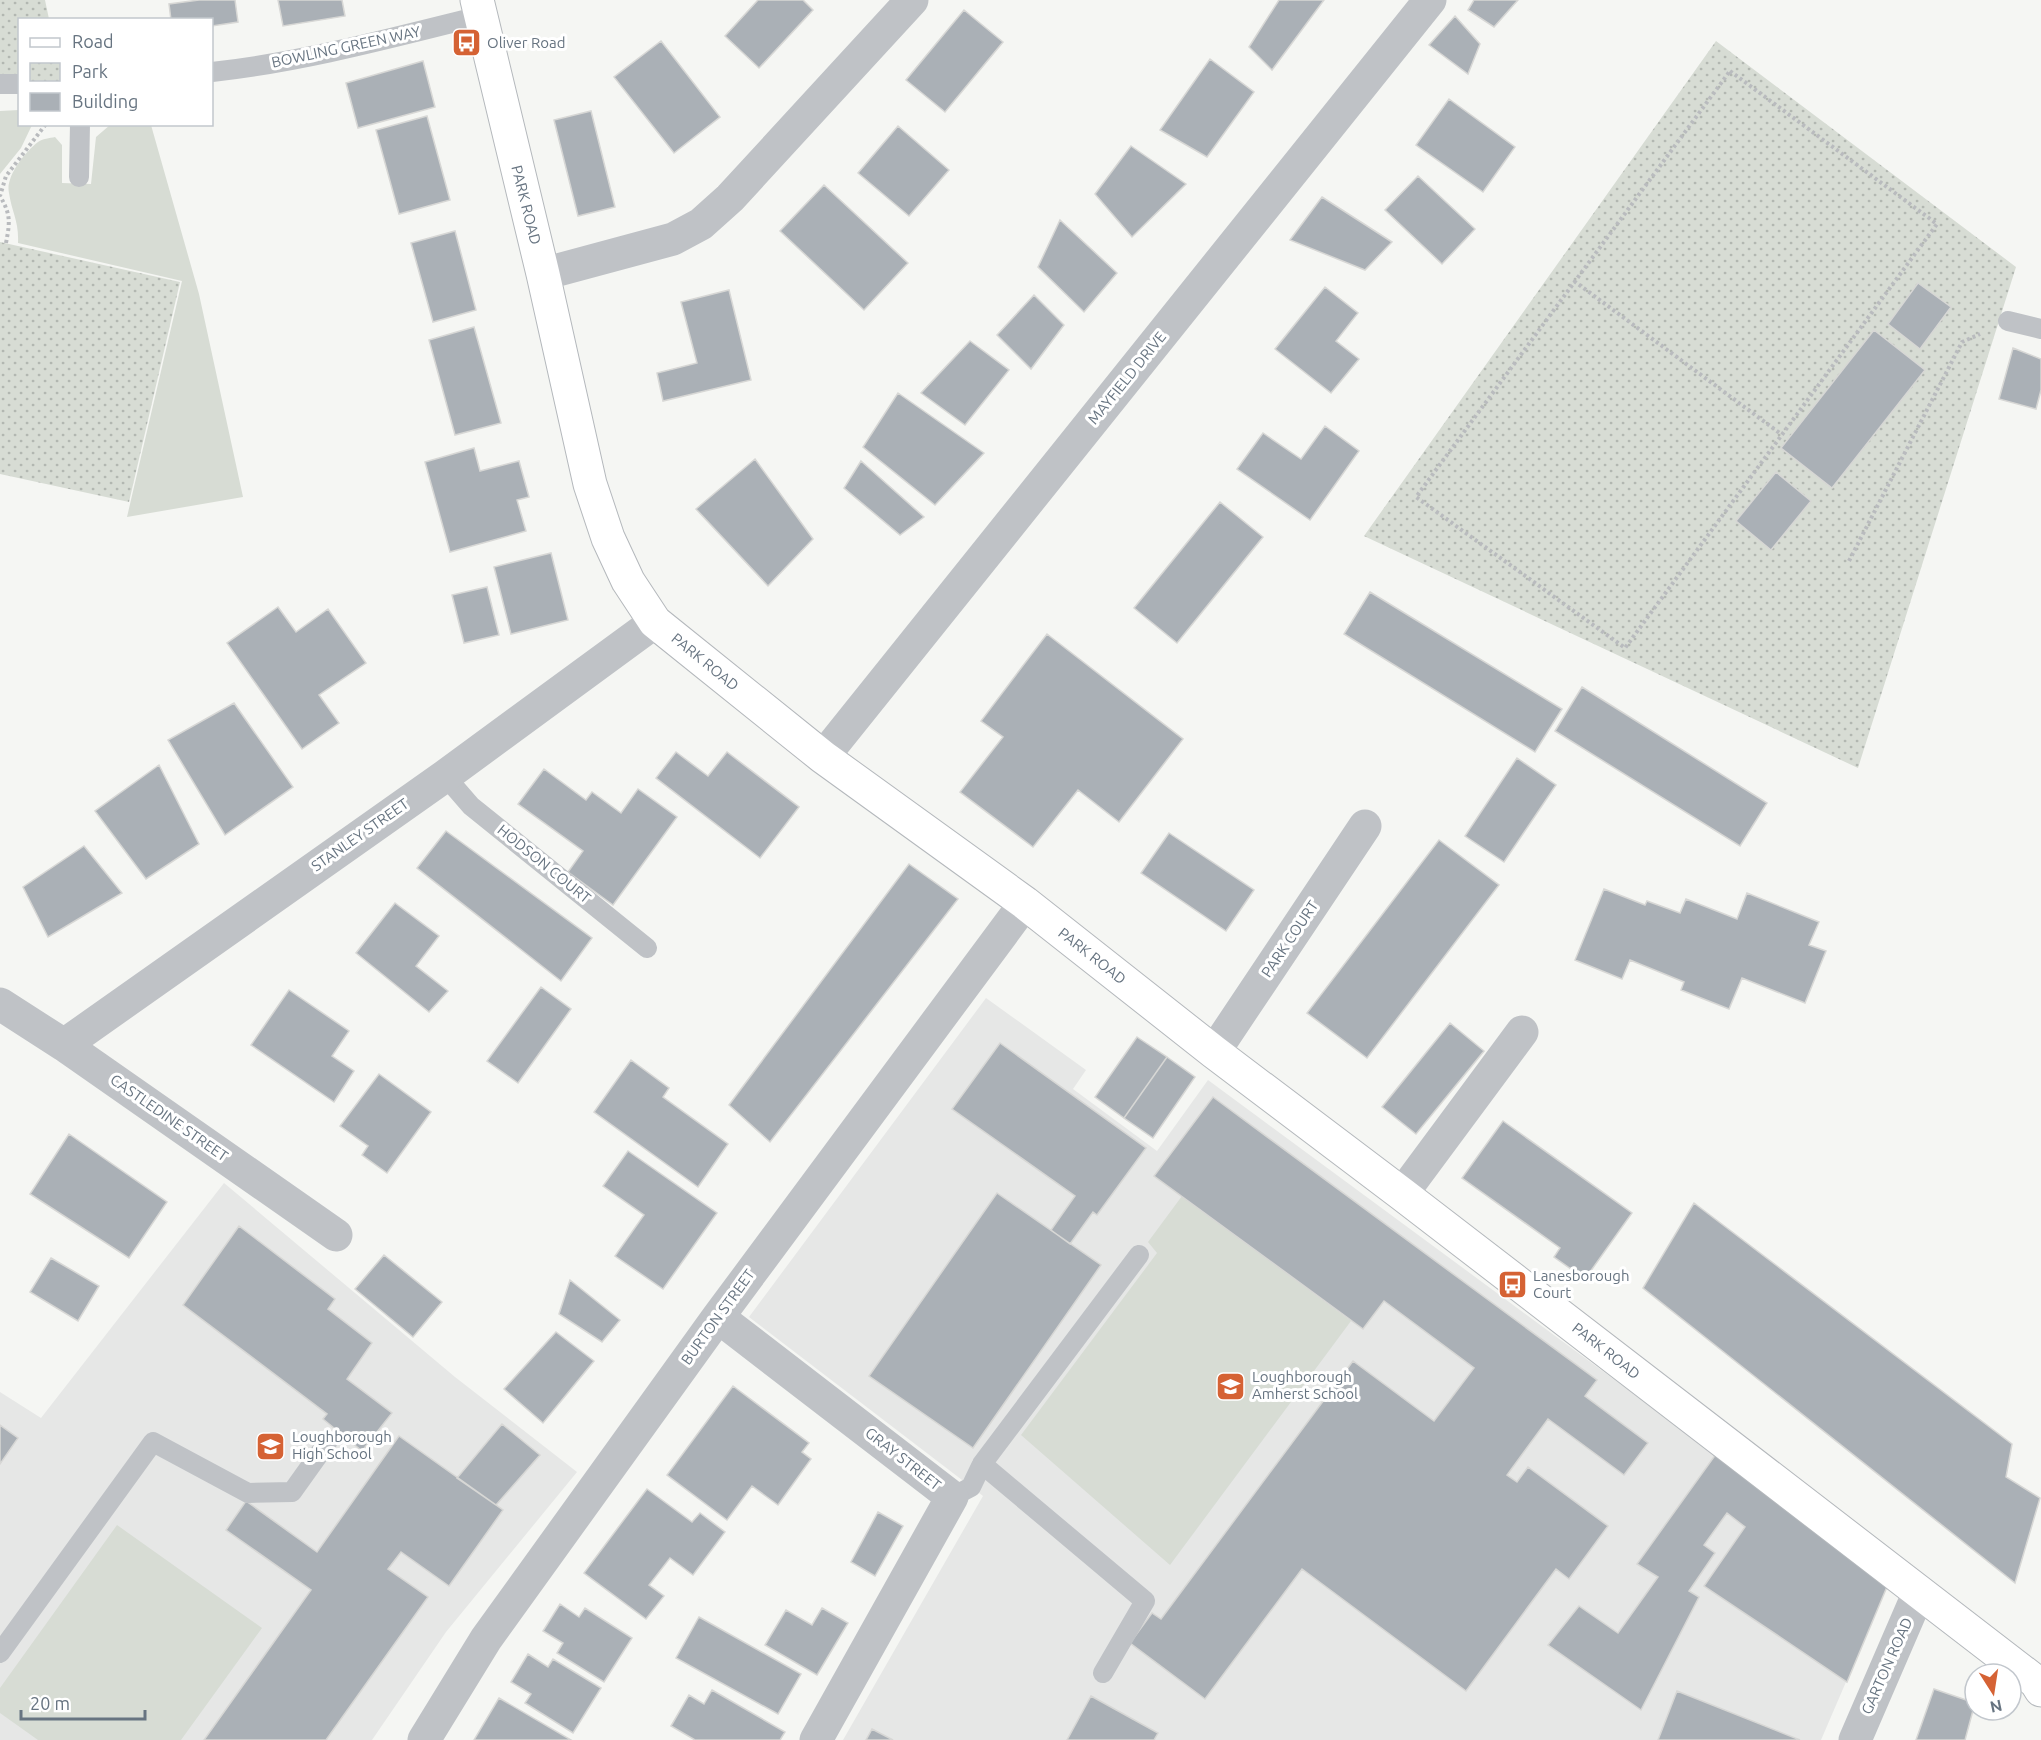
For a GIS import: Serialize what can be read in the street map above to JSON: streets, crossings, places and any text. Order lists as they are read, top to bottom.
{
  "streets": {
    "street": [
      "PARK ROAD",
      "MAYFIELD DRIVE",
      "STANLEY STREET",
      "PARK COURT",
      "CASTLEDINE STREET",
      "BURTON STREET",
      "GRAY STREET",
      "GARTON ROAD"
    ],
    "lane": ["BOWLING GREEN WAY", "HODSON COURT"]
  },
  "crossings": [
    ["BOWLING GREEN WAY", "PARK ROAD"],
    ["PARK ROAD", "MAYFIELD DRIVE"],
    ["PARK ROAD", "STANLEY STREET"],
    ["PARK ROAD", "PARK COURT"],
    ["PARK ROAD", "BURTON STREET"],
    ["PARK ROAD", "GARTON ROAD"],
    ["STANLEY STREET", "HODSON COURT"],
    ["STANLEY STREET", "CASTLEDINE STREET"],
    ["BURTON STREET", "GRAY STREET"]
  ],
  "places": {
    "bus stop": ["Oliver Road", "Lanesborough Court"],
    "school or university": ["Loughborough Amherst School", "Loughborough High School"]
  },
  "legend": ["Road", "Park", "Building"],
  "scale_bar": "20 m",
  "north": "bottom"
}
